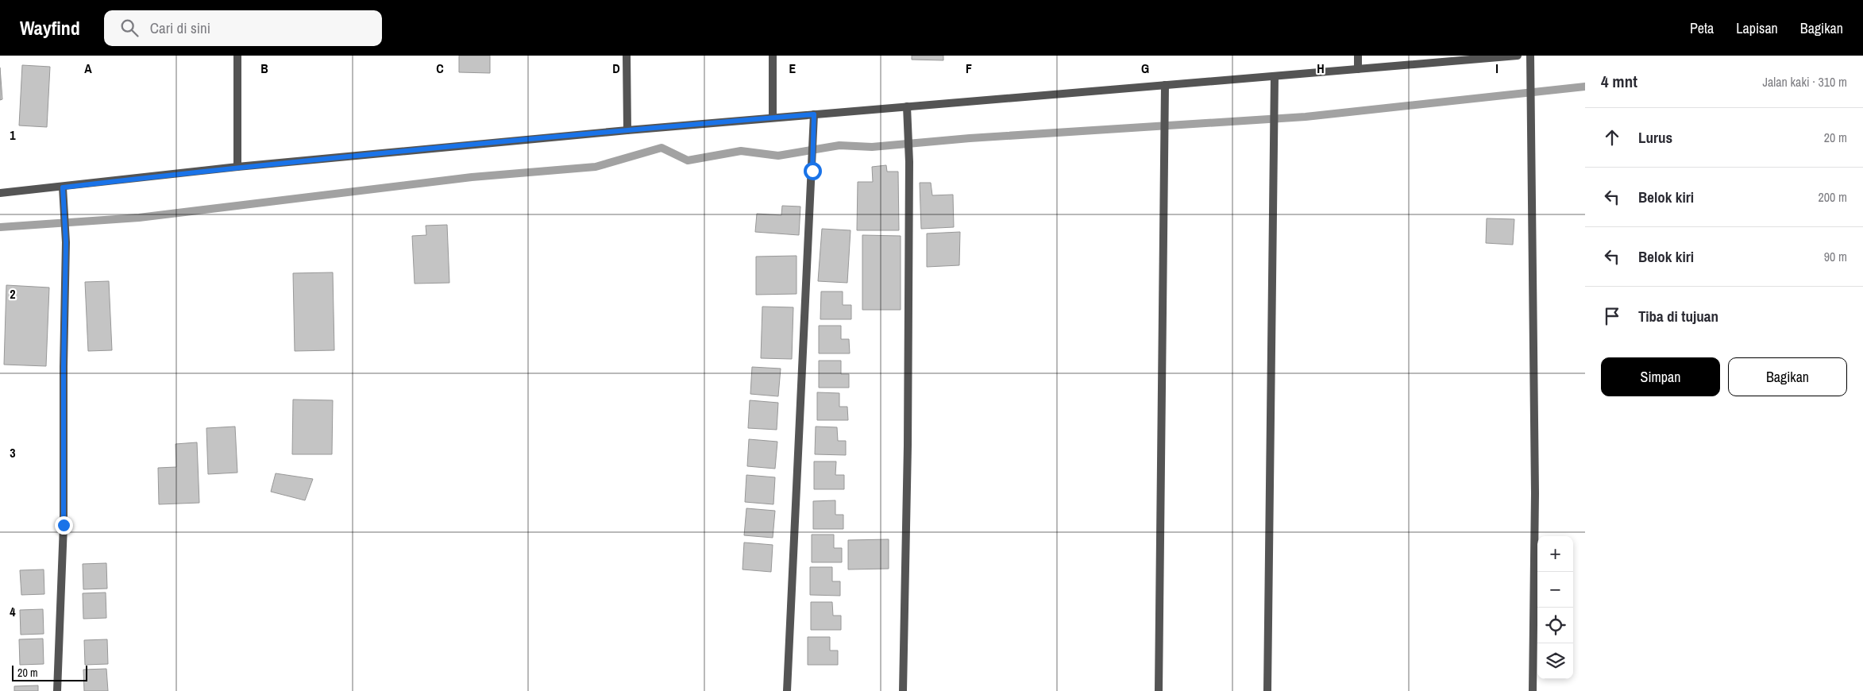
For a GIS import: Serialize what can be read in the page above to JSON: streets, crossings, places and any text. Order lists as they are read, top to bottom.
{
  "scale_bar": "20 m",
  "page": {
    "header": "Wayfind",
    "search": "Cari di sini",
    "nav": ["Peta", "Lapisan", "Bagikan"],
    "heading": ["4 mnt", "Jalan kaki · 310 m"],
    "list": [
      ["Lurus", "20 m"],
      ["Belok kiri", "200 m"],
      ["Belok kiri", "90 m"],
      "Tiba di tujuan"
    ],
    "buttons": ["Simpan", "Bagikan"],
    "map_buttons": ["+", "−"],
    "scale": "20 m"
  },
  "grid": {
    "columns": [
      "A",
      "B",
      "C",
      "D",
      "E",
      "F",
      "G",
      "H",
      "I"
    ],
    "rows": [
      "1",
      "2",
      "3",
      "4"
    ]
  }
}
